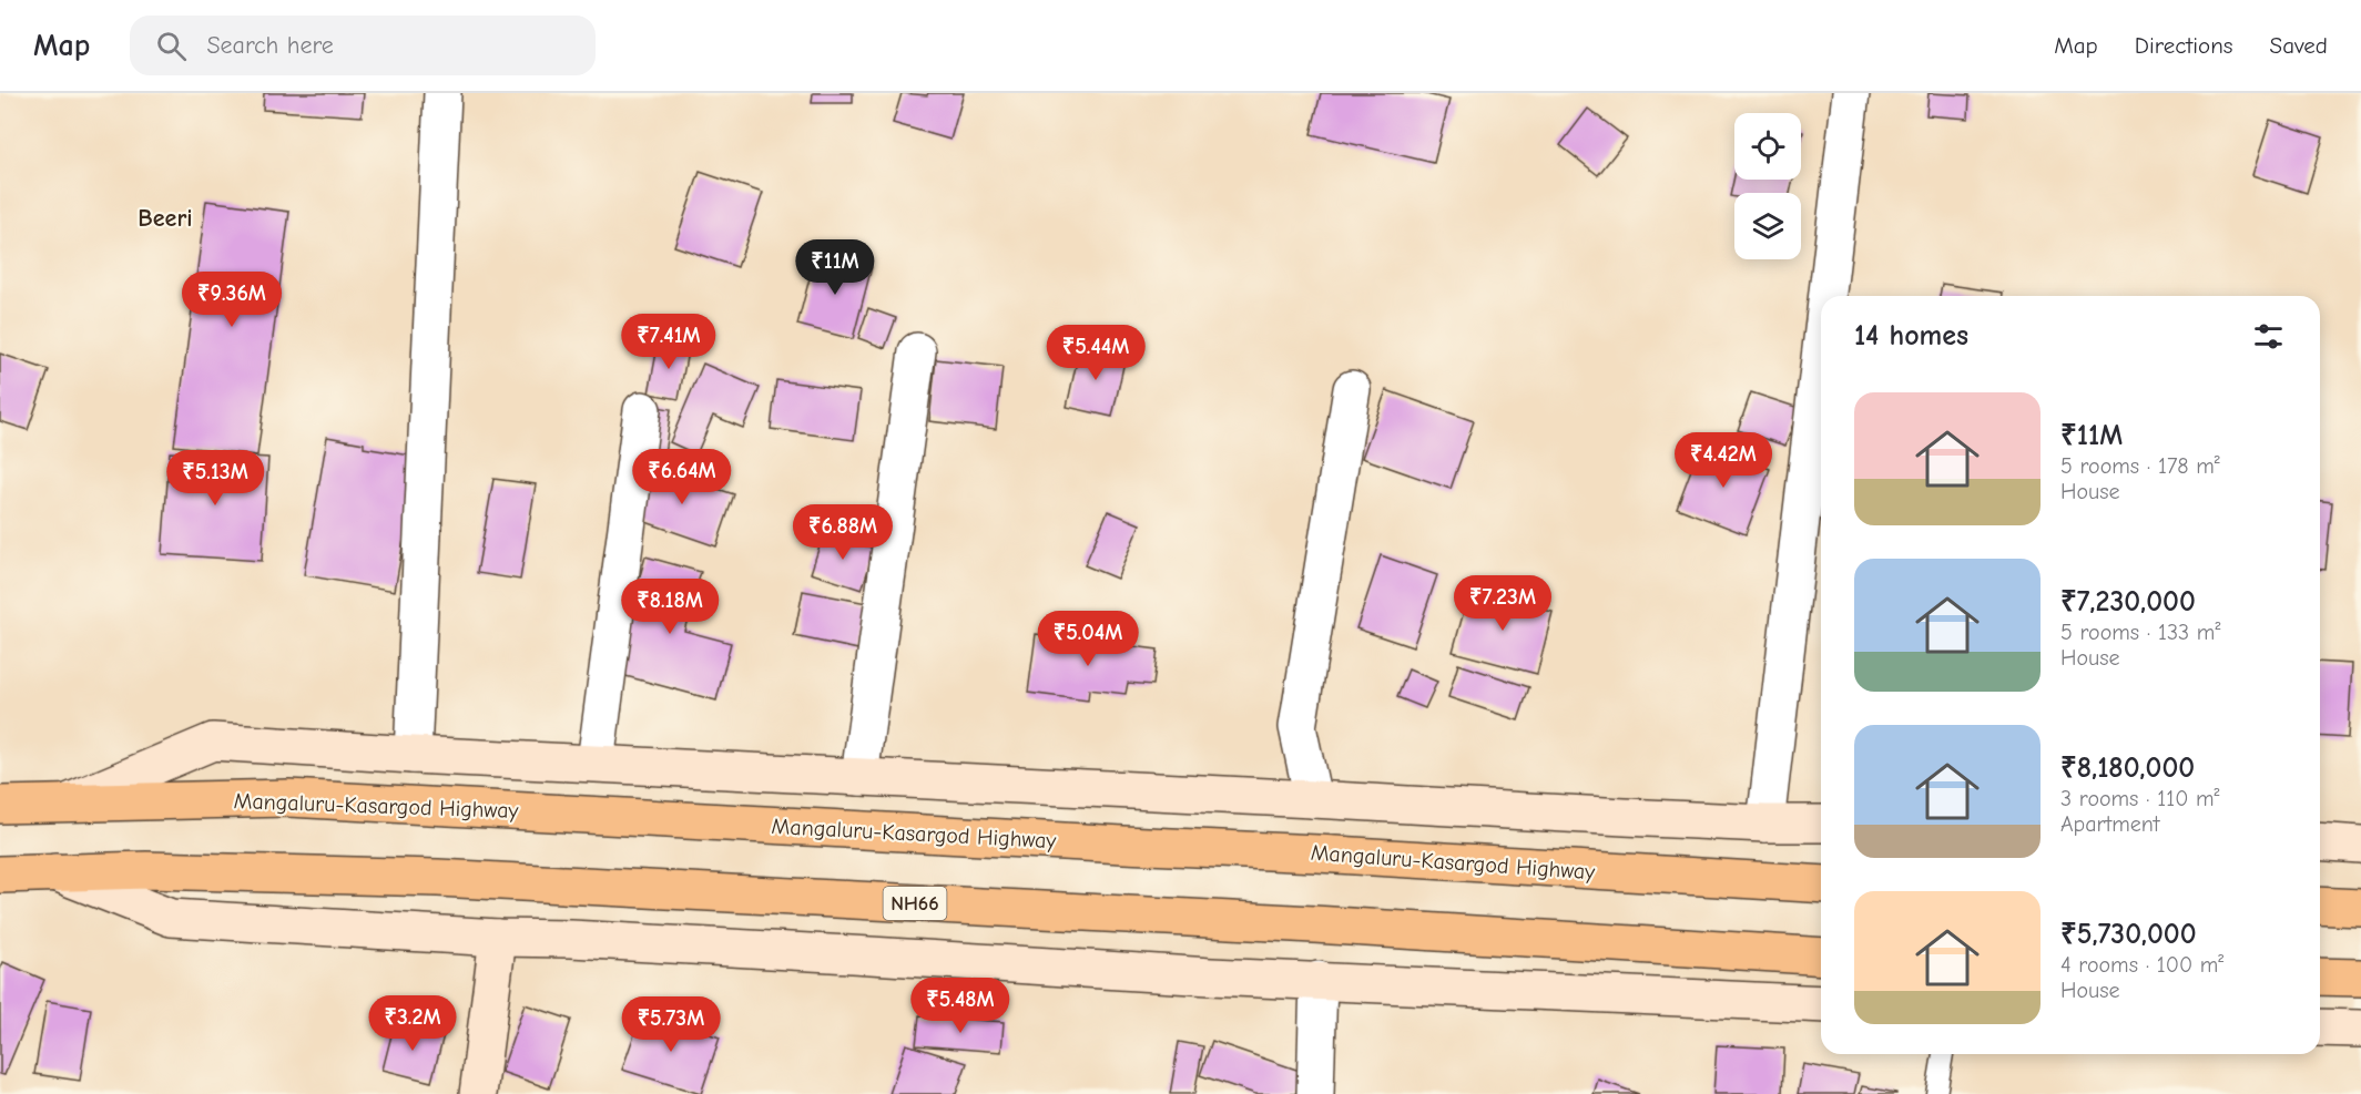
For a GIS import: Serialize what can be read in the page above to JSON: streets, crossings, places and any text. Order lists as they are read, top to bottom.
{
  "streets": {
    "highway": ["Mangaluru-Kasargod Highway", "NH66"]
  },
  "districts": ["Beeri"],
  "page": {
    "header": "Map",
    "search": "Search here",
    "nav": ["Map", "Directions", "Saved"],
    "price": [
      "₹11M",
      "₹9.36M",
      "₹7.41M",
      "₹5.44M",
      "₹4.42M",
      "₹6.64M",
      "₹5.13M",
      "₹6.88M",
      "₹7.23M",
      "₹8.18M",
      "₹5.04M",
      "₹5.48M",
      "₹3.2M",
      "₹5.73M"
    ],
    "heading": "14 homes",
    "list": [
      {
        "name": "₹11M",
        "note": "5 rooms · 178 m² · House"
      },
      {
        "name": "₹7,230,000",
        "note": "5 rooms · 133 m² · House"
      },
      {
        "name": "₹8,180,000",
        "note": "3 rooms · 110 m² · Apartment"
      },
      {
        "name": "₹5,730,000",
        "note": "4 rooms · 100 m² · House"
      }
    ]
  }
}
